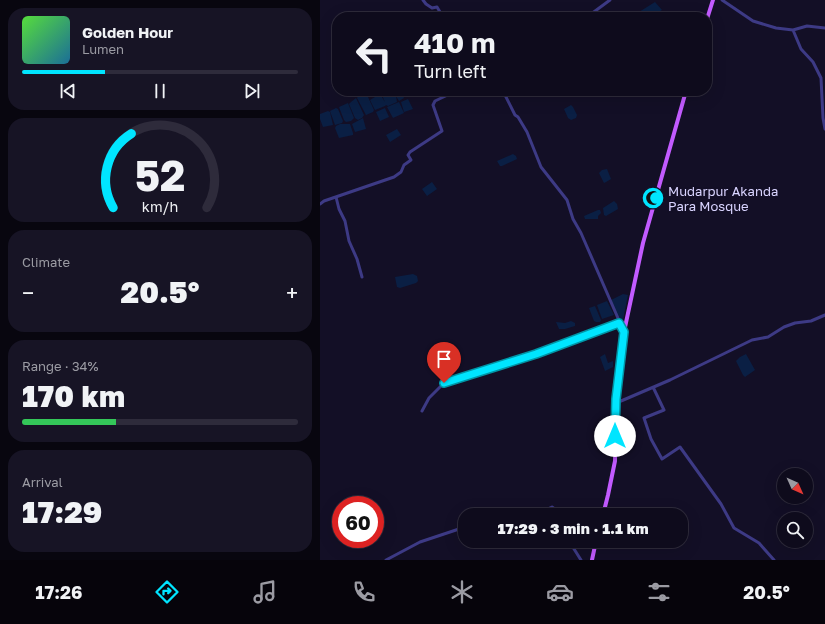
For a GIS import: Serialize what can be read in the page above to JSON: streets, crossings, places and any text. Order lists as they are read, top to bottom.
{
  "places": {
    "mosque": ["Mudarpur Akanda Para Mosque"]
  },
  "north": "bottom right",
  "page": {
    "turn": ["410 m", "Turn left"],
    "song": ["Golden Hour", "Lumen"],
    "tile": [
      "Climate",
      ["Range · 34%", "170 km"],
      ["Arrival", "17:29"]
    ],
    "heat": ["−", "20.5°", "+"],
    "limit": "60",
    "trip": "17:29 · 3 min · 1.1 km",
    "tabs": ["17:26", "20.5°"],
    "gauge": ["52", "km/h"]
  }
}
